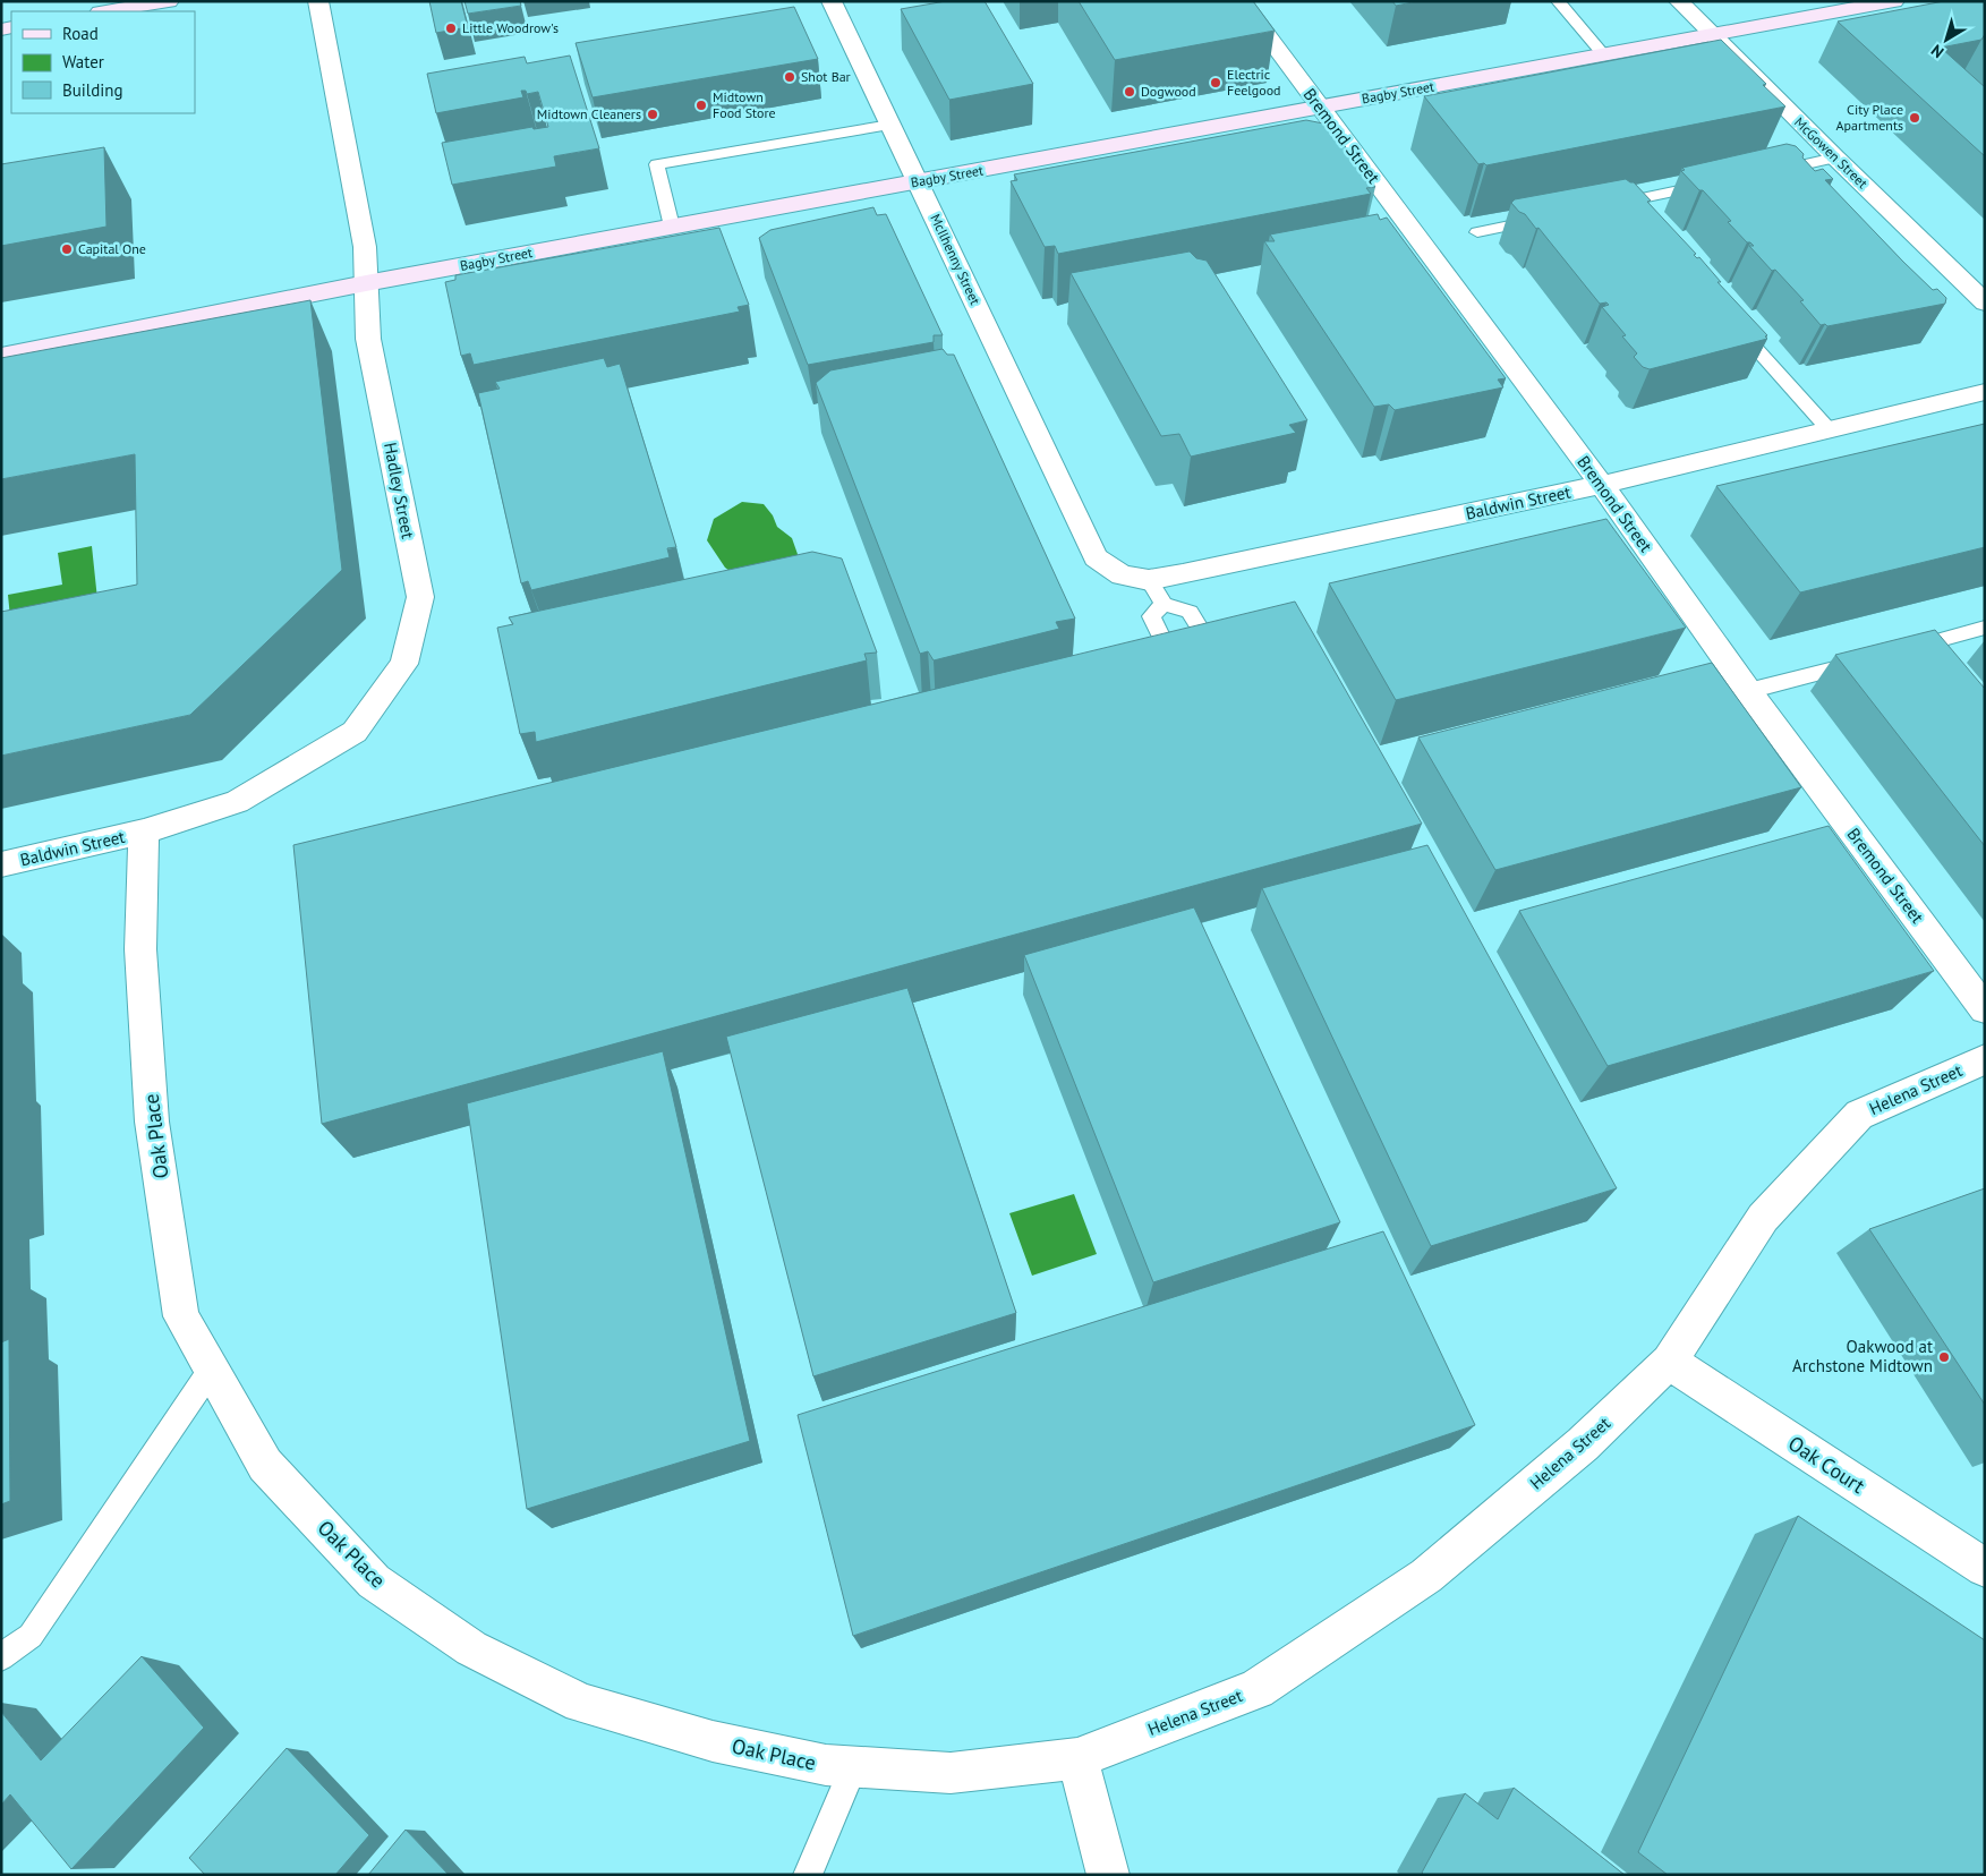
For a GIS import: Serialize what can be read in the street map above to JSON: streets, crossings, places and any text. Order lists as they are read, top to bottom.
{
  "streets": {
    "main road": ["Bagby Street"],
    "street": [
      "Bremond Street",
      "McGowen Street",
      "McIlhenny Street",
      "Hadley Street",
      "Baldwin Street",
      "Helena Street",
      "Oak Place",
      "Oak Court"
    ]
  },
  "crossings": [
    ["Bagby Street", "Bremond Street"],
    ["Bagby Street", "McGowen Street"],
    ["Bagby Street", "McIlhenny Street"],
    ["Bagby Street", "Hadley Street"],
    ["Bremond Street", "Baldwin Street"],
    ["McIlhenny Street", "Baldwin Street"],
    ["Hadley Street", "Baldwin Street"],
    ["Hadley Street", "Oak Place"],
    ["Baldwin Street", "Oak Place"],
    ["Helena Street", "Oak Place"],
    ["Helena Street", "Oak Court"]
  ],
  "places": [
    "Little Woodrow's",
    "Shot Bar",
    "Electric Feelgood",
    "Dogwood",
    "Midtown Food Store",
    "Midtown Cleaners",
    "City Place Apartments",
    "Capital One",
    "Oakwood at Archstone Midtown"
  ],
  "legend": ["Road", "Water", "Building"],
  "north": "bottom left"
}
